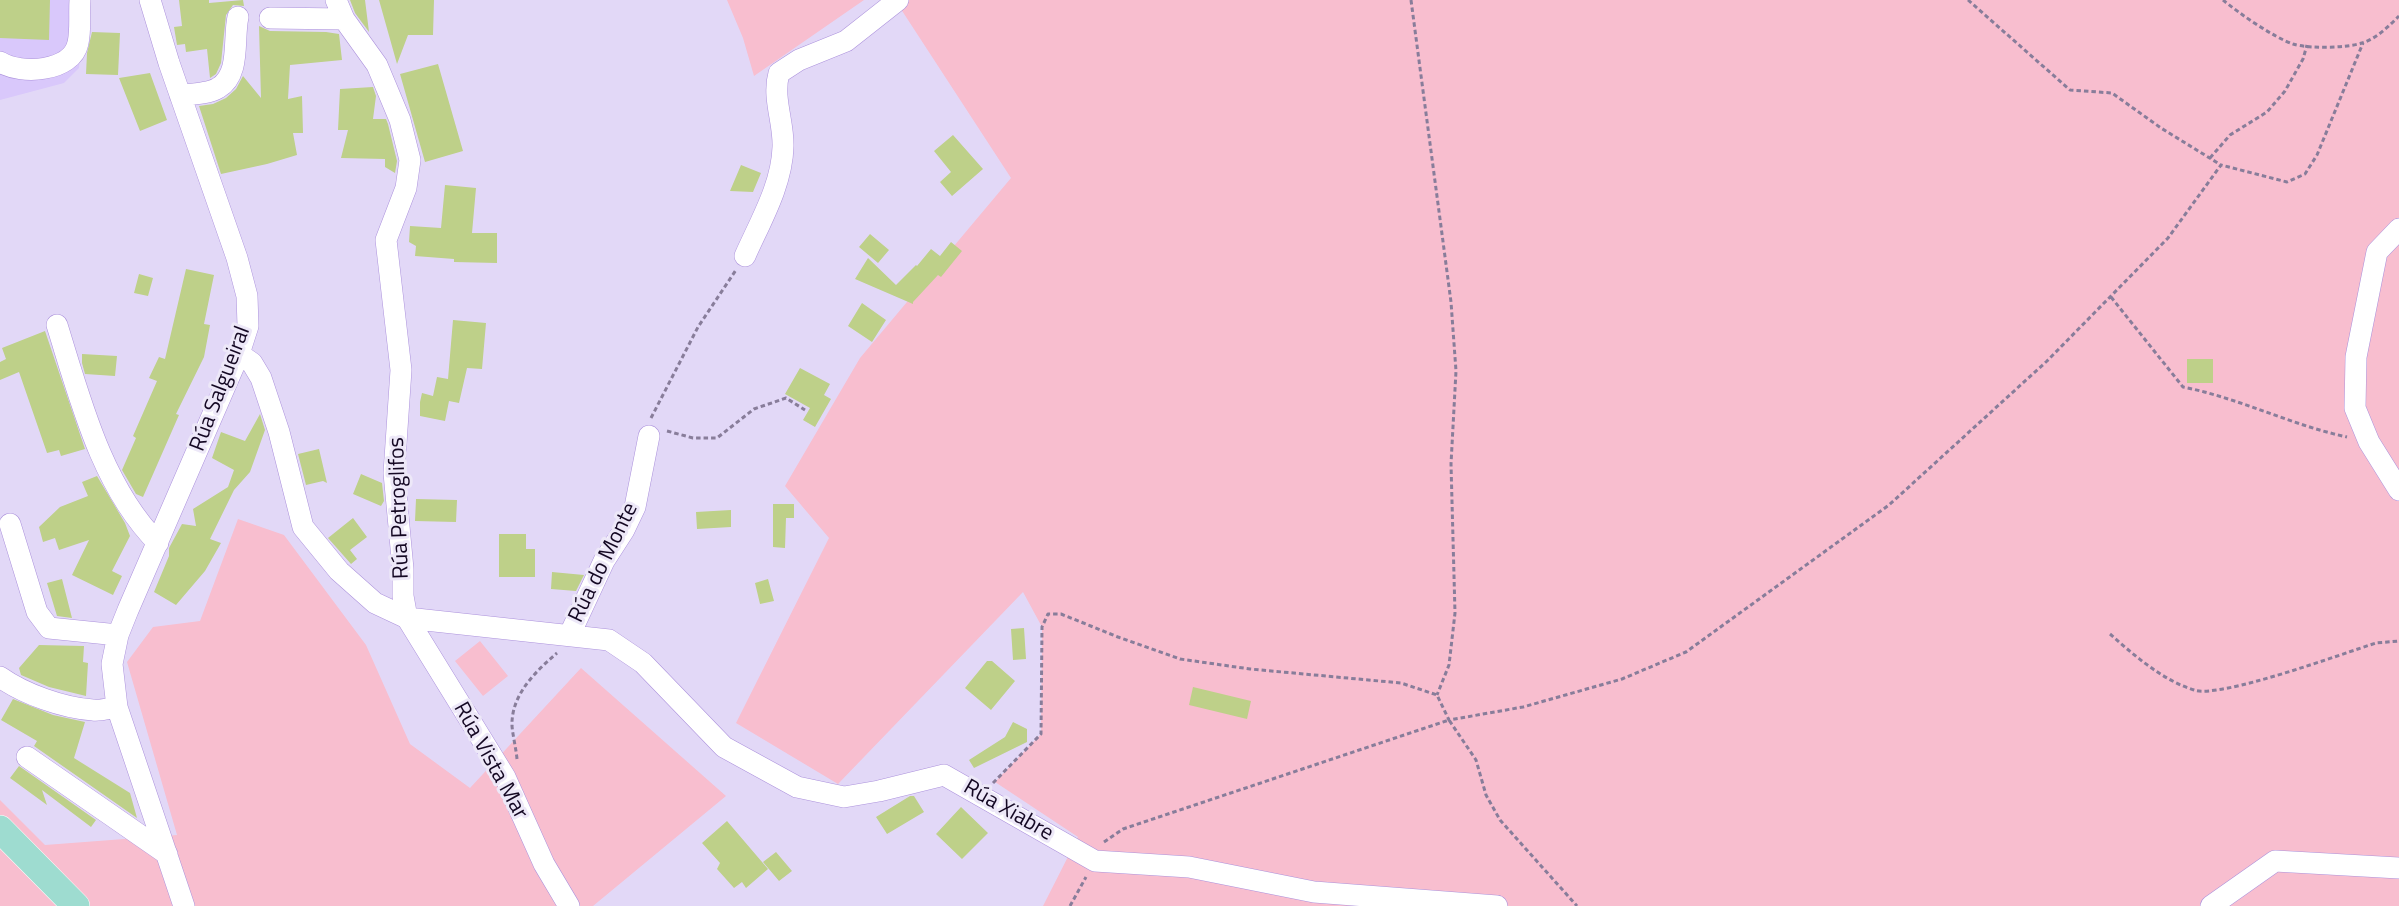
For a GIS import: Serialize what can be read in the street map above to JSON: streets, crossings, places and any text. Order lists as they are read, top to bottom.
{
  "streets": {
    "street": [
      "Rúa Salgueiral",
      "Rúa Petroglifos",
      "Rúa do Monte",
      "Rúa Vista Mar",
      "Rúa Xiabre"
    ]
  },
  "crossings": [
    ["Rúa Salgueiral", "Rúa Petroglifos"],
    ["Rúa Petroglifos", "Rúa do Monte"],
    ["Rúa Petroglifos", "Rúa Vista Mar"],
    ["Rúa do Monte", "Rúa Vista Mar"],
    ["Rúa do Monte", "Rúa Xiabre"]
  ]
}
